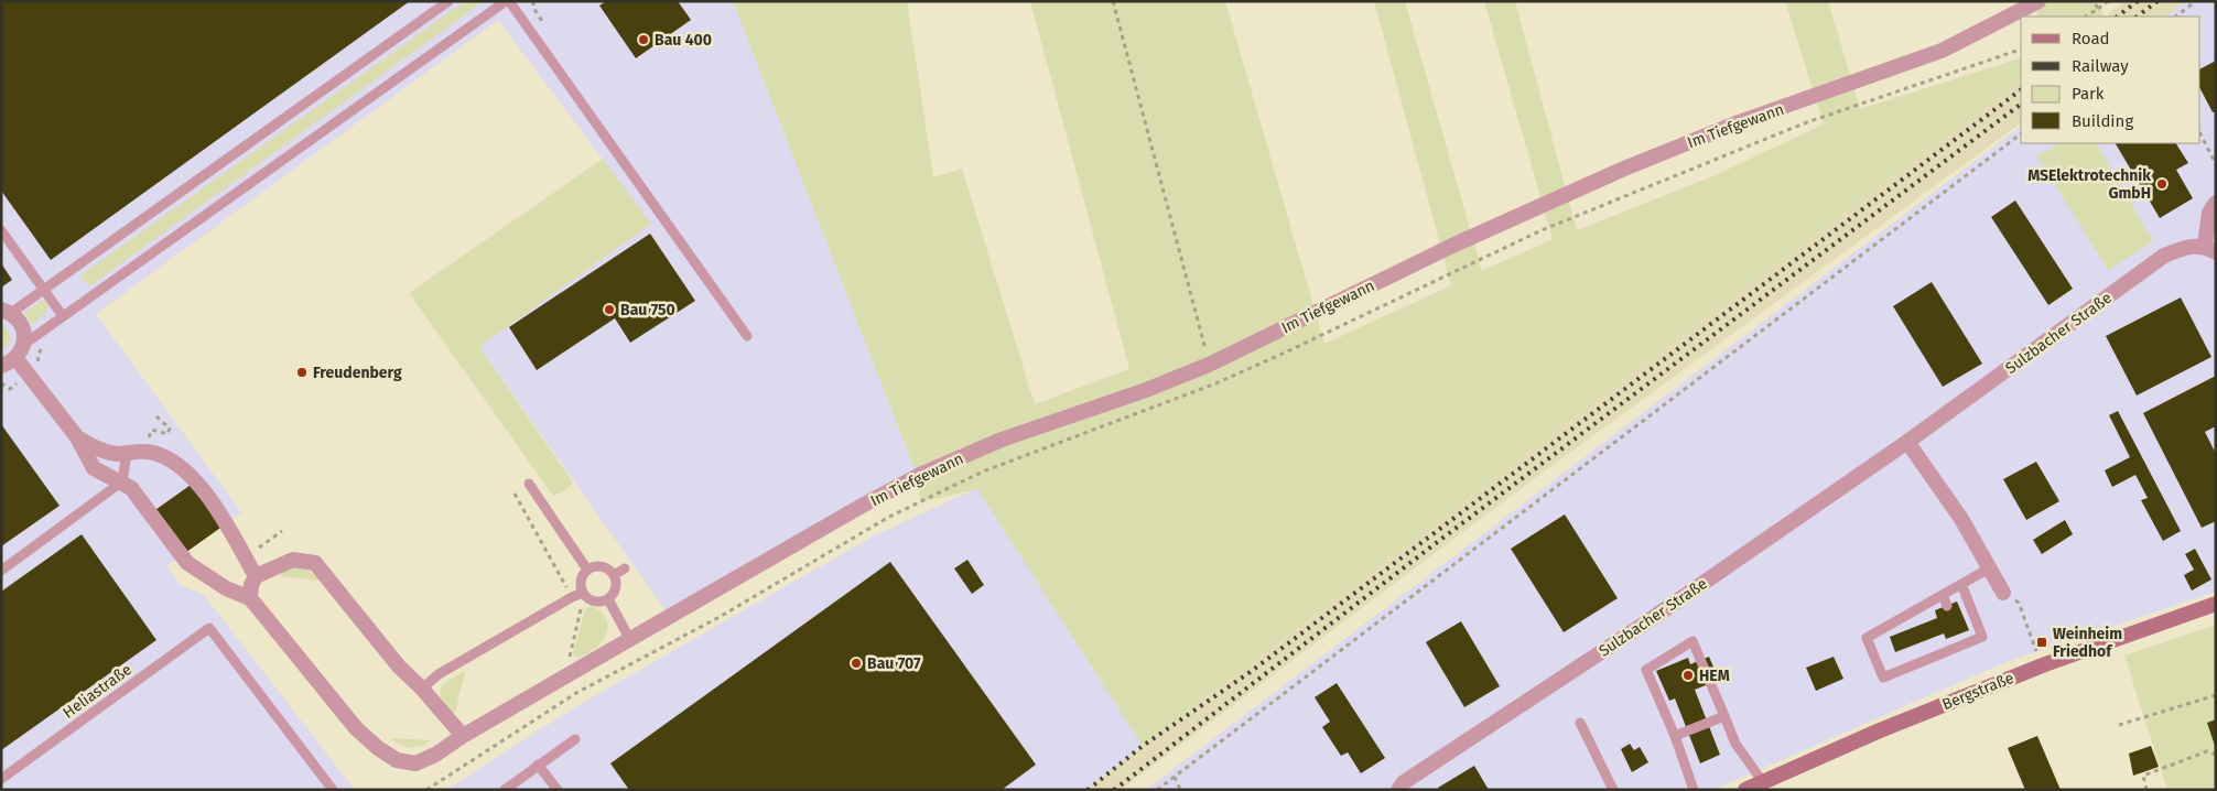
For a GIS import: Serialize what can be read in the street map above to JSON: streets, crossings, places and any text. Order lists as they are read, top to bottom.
{
  "streets": {
    "main road": ["Bergstraße"],
    "street": ["Im Tiefgewann", "Sulzbacher Straße"],
    "lane": ["Heliastraße"]
  },
  "places": {
    "other": [
      "Bau 400",
      "MSElektrotechnik GmbH",
      "Bau 750",
      "Freudenberg",
      "Bau 707",
      "HEM"
    ],
    "transit": ["Weinheim Friedhof"]
  },
  "legend": [
    "Road",
    "Railway",
    "Park",
    "Building"
  ]
}
